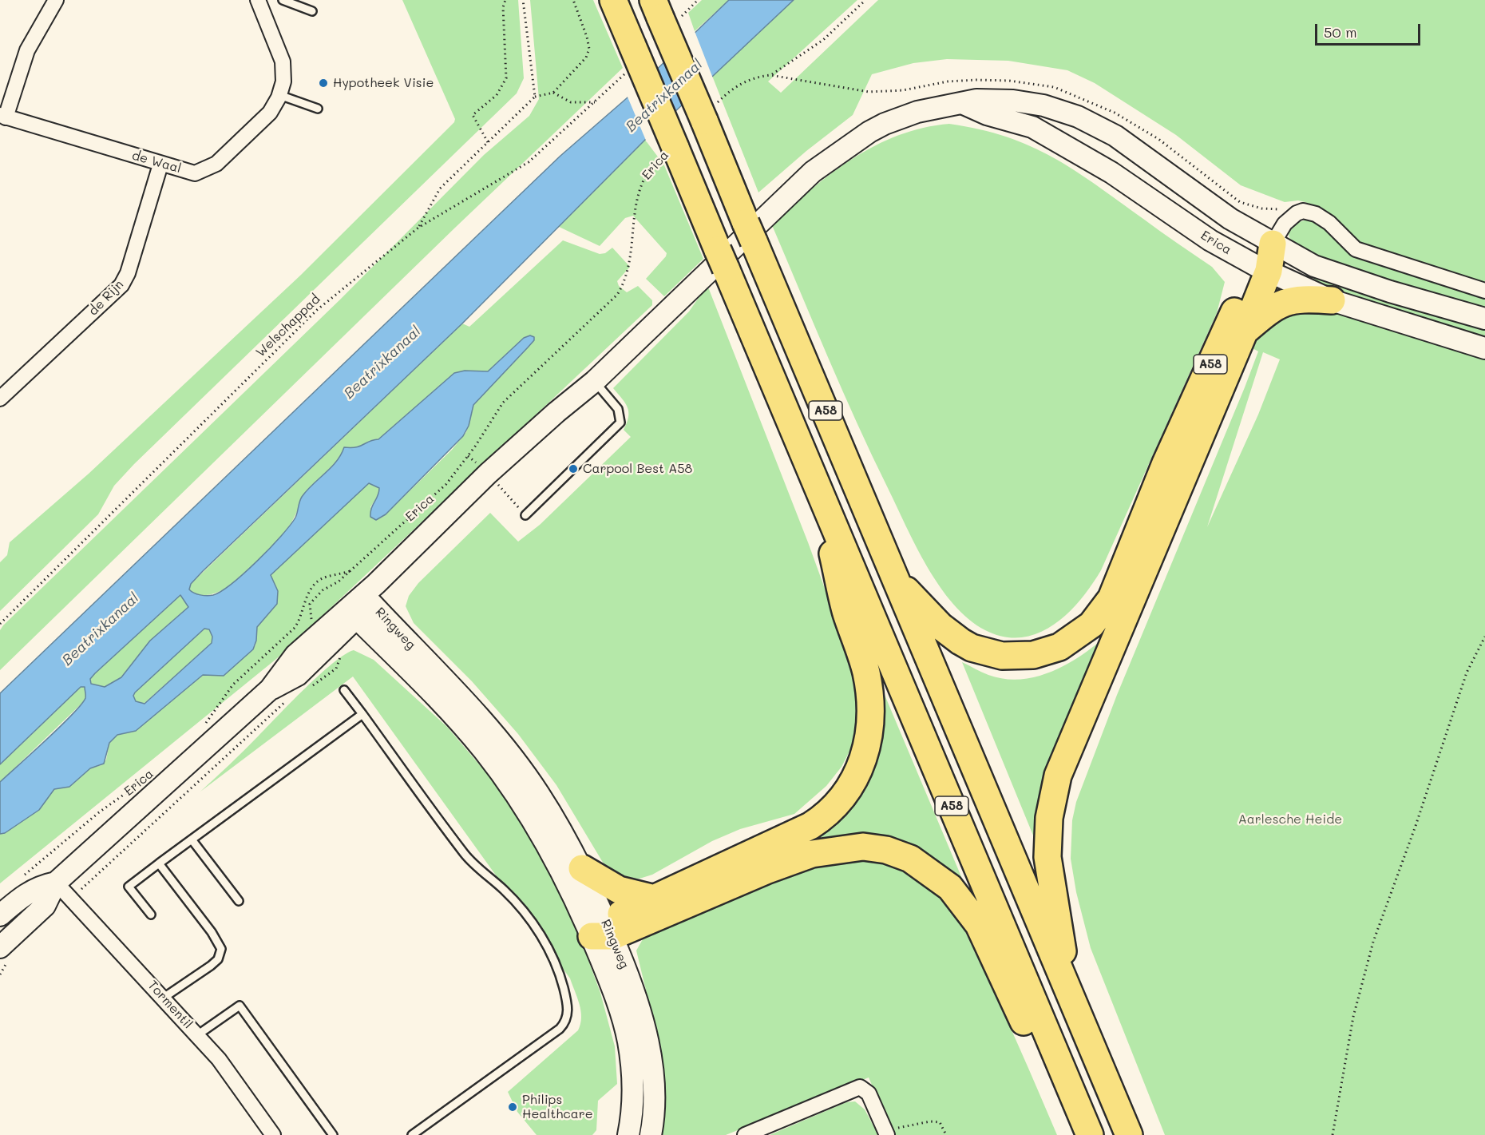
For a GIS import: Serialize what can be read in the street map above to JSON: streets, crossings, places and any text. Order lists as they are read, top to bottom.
{
  "streets": {
    "highway": ["A58"],
    "main road": ["Erica", "Ringweg"],
    "street": ["de Waal", "de Rijn", "Tormentil"],
    "path": ["Welschappad"]
  },
  "crossings": [
    ["de Waal", "de Rijn"],
    ["Erica", "A58"],
    ["Erica", "Ringweg"],
    ["Erica", "Tormentil"],
    ["A58", "Ringweg"]
  ],
  "water": ["Beatrixkanaal"],
  "parks": ["Aarlesche Heide"],
  "places": ["Hypotheek Visie", "Carpool Best A58", "Philips Healthcare"],
  "scale_bar": "50 m"
}
